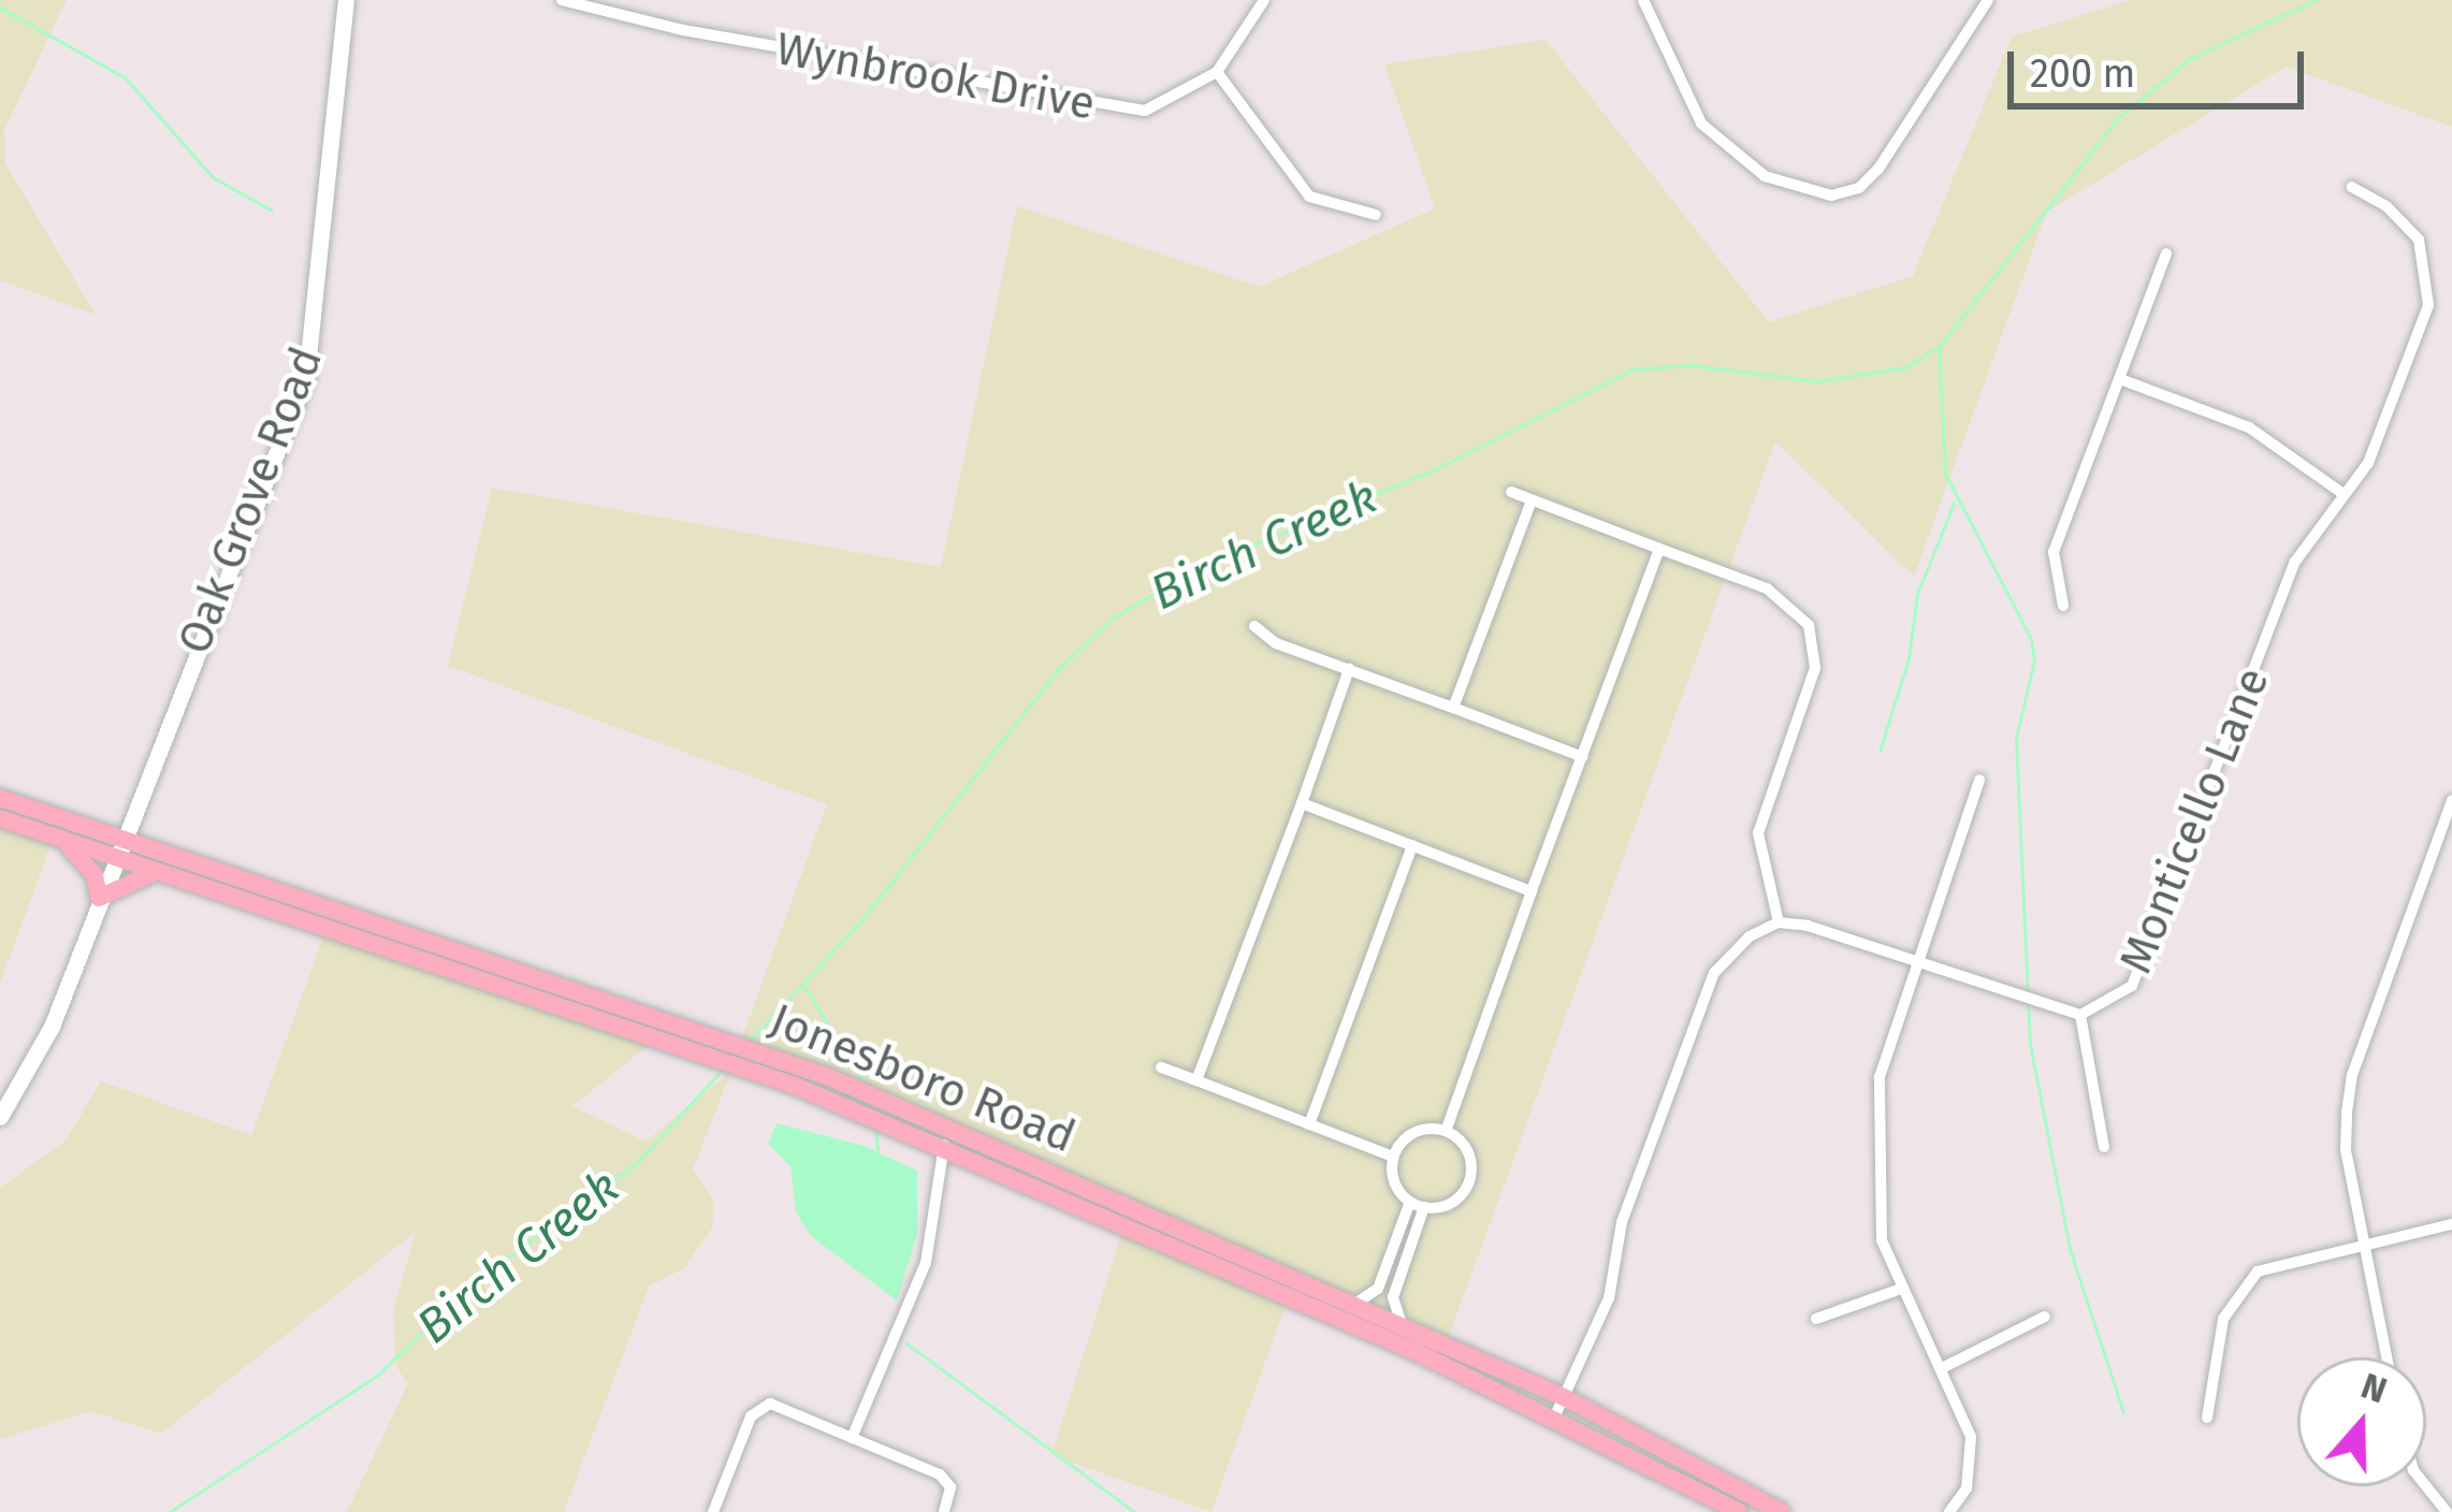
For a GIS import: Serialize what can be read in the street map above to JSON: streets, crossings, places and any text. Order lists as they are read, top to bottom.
{
  "streets": {
    "main road": ["Jonesboro Road"],
    "street": ["Wynbrook Drive", "Oak Grove Road", "Monticello Lane"]
  },
  "crossings": [
    ["Oak Grove Road", "Jonesboro Road"]
  ],
  "water": ["Birch Creek"],
  "scale_bar": "200 m",
  "north": "top"
}
